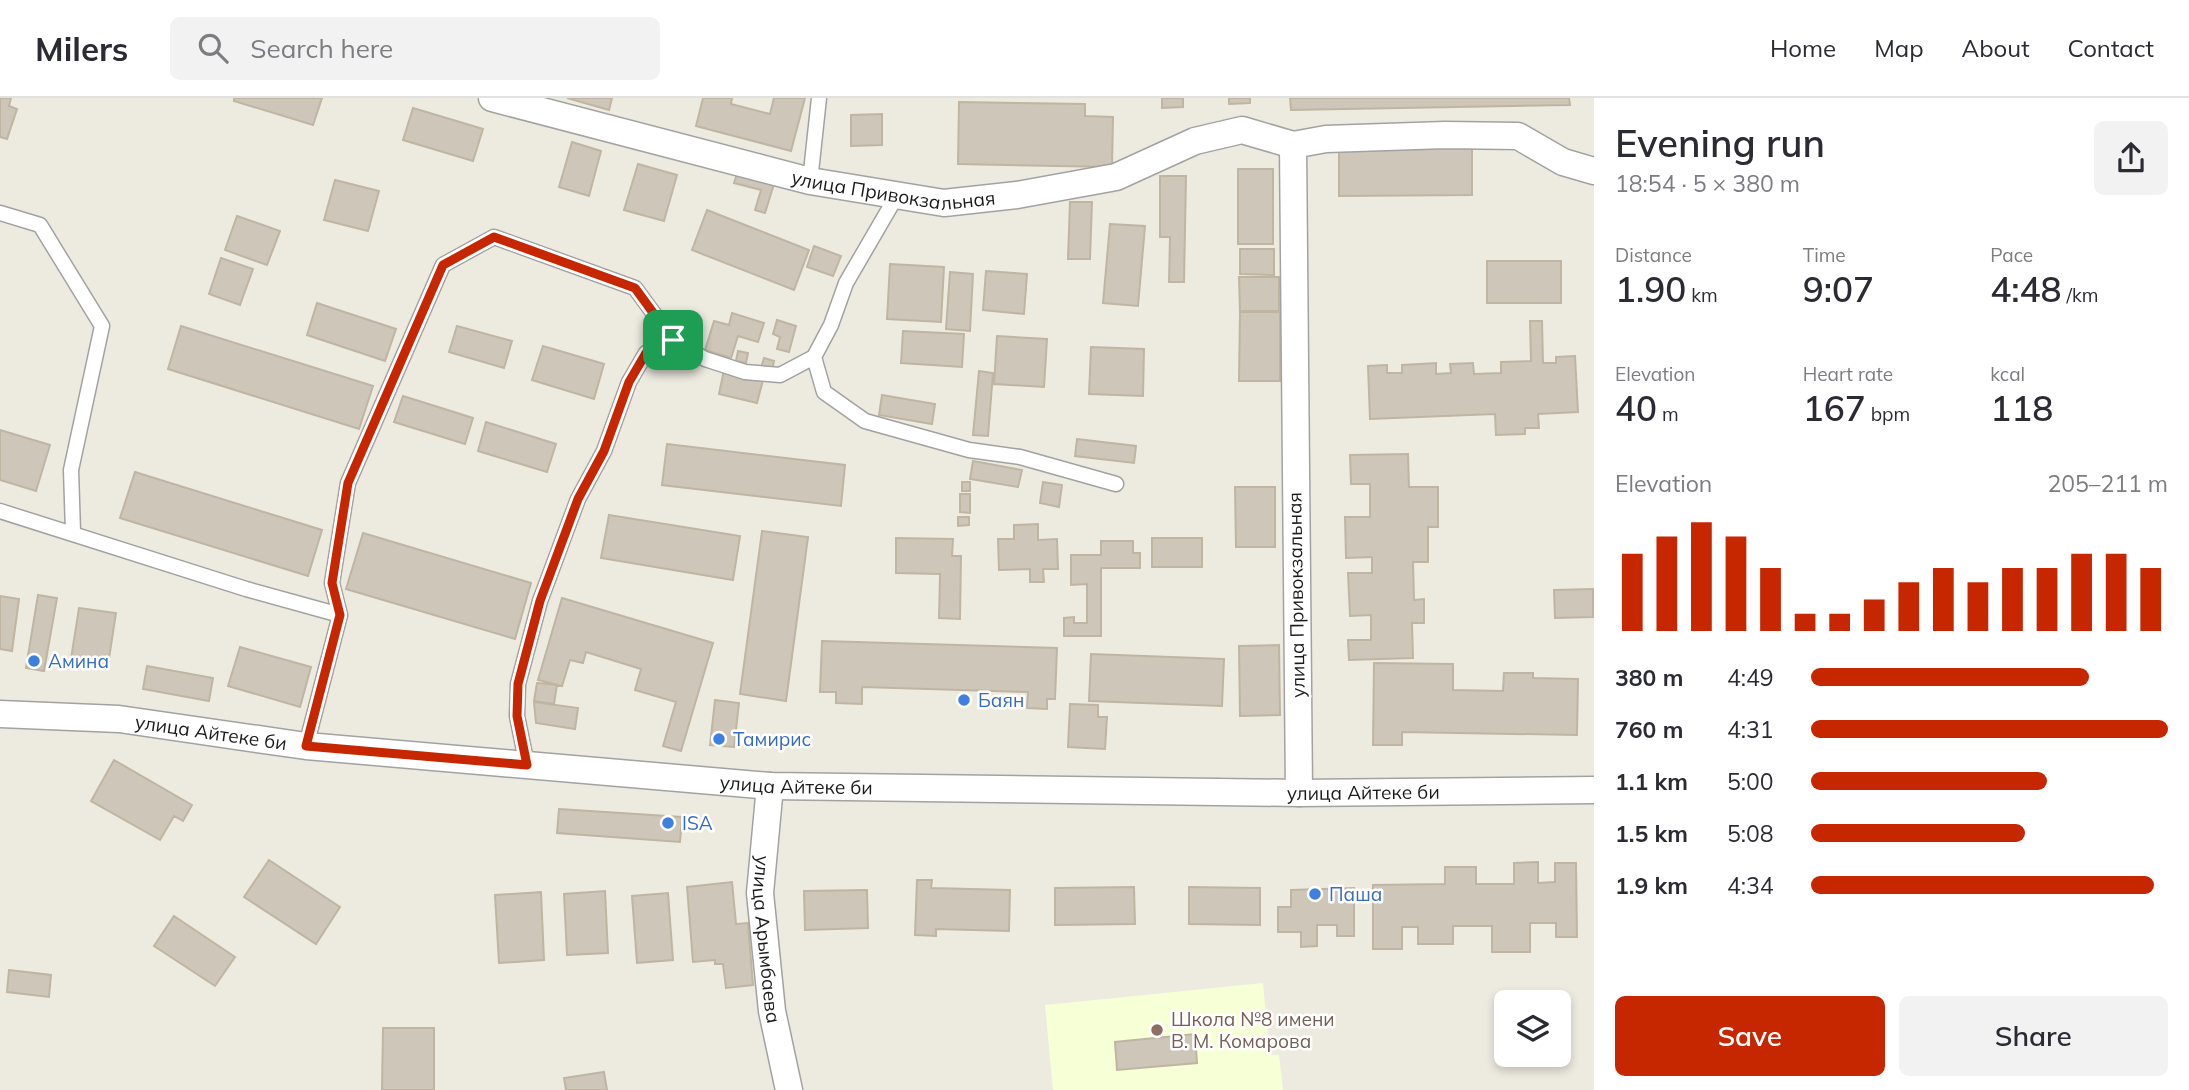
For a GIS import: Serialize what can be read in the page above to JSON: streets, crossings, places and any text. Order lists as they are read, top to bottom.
{
  "streets": {
    "street": ["улица Привокзальная", "улица Айтеке би", "улица Арымбаева"]
  },
  "crossings": [
    ["улица Привокзальная", "улица Айтеке би"],
    ["улица Айтеке би", "улица Арымбаева"]
  ],
  "places": [
    "Амина",
    "Баян",
    "Тамирис",
    "ISA",
    "Паша",
    "Школа №8 имени В. М. Комарова"
  ],
  "page": {
    "header": "Milers",
    "search": "Search here",
    "nav": [
      "Home",
      "Map",
      "About",
      "Contact"
    ],
    "heading": ["Evening run", "18:54 · 5 × 380 m"],
    "stats": [
      ["Distance", "1.90 km"],
      ["Time", "9:07"],
      ["Pace", "4:48 /km"],
      ["Elevation", "40 m"],
      ["Heart rate", "167 bpm"],
      ["kcal", "118"]
    ],
    "chart": ["Elevation", "205–211 m"],
    "list": [
      {
        "name": "380 m",
        "note": "4:49"
      },
      {
        "name": "760 m",
        "note": "4:31"
      },
      {
        "name": "1.1 km",
        "note": "5:00"
      },
      {
        "name": "1.5 km",
        "note": "5:08"
      },
      {
        "name": "1.9 km",
        "note": "4:34"
      }
    ],
    "buttons": ["Save", "Share"]
  }
}
